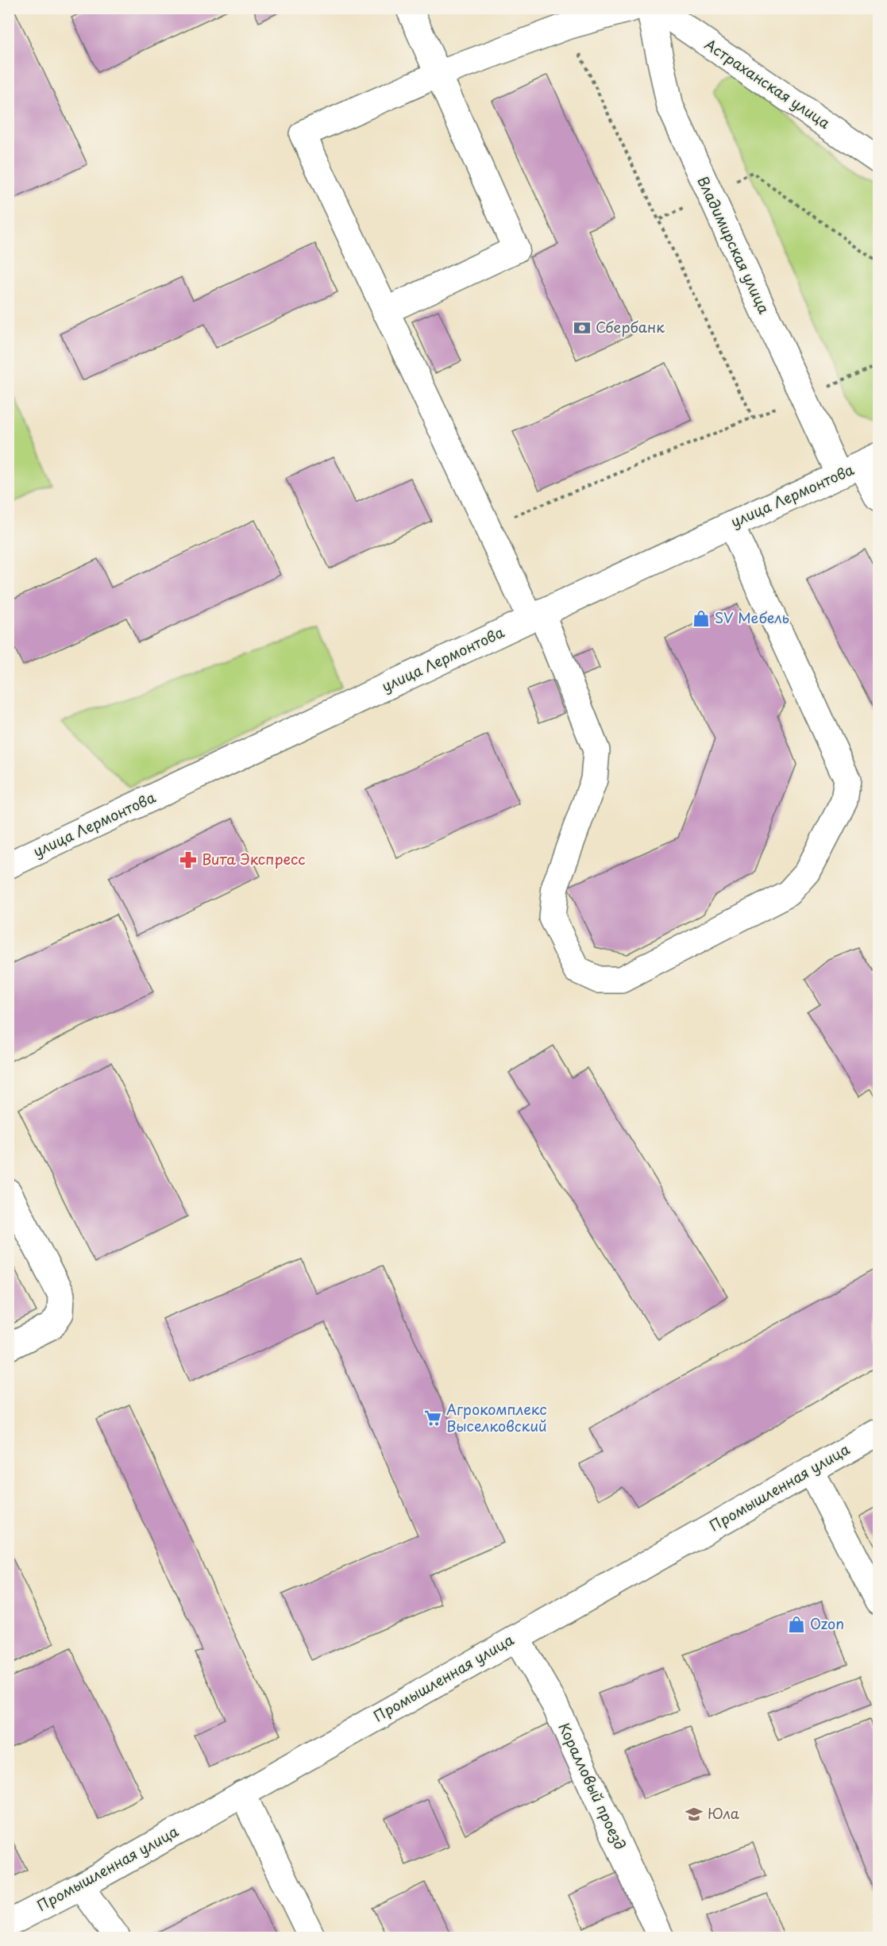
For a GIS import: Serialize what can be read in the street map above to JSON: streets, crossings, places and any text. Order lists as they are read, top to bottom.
{
  "streets": {
    "street": [
      "Астраханская улица",
      "Владимирская улица",
      "улица Лермонтова",
      "Промышленная улица",
      "Коралловый проезд"
    ]
  },
  "crossings": [
    ["Владимирская улица", "улица Лермонтова"],
    ["Промышленная улица", "Коралловый проезд"]
  ],
  "places": {
    "bank": ["Сбербанк"],
    "shop": ["SV Мебель", "Ozon"],
    "pharmacy": ["Вита Экспресс"],
    "supermarket": ["Агрокомплекс Выселковский"],
    "school or university": ["Юла"]
  }
}
